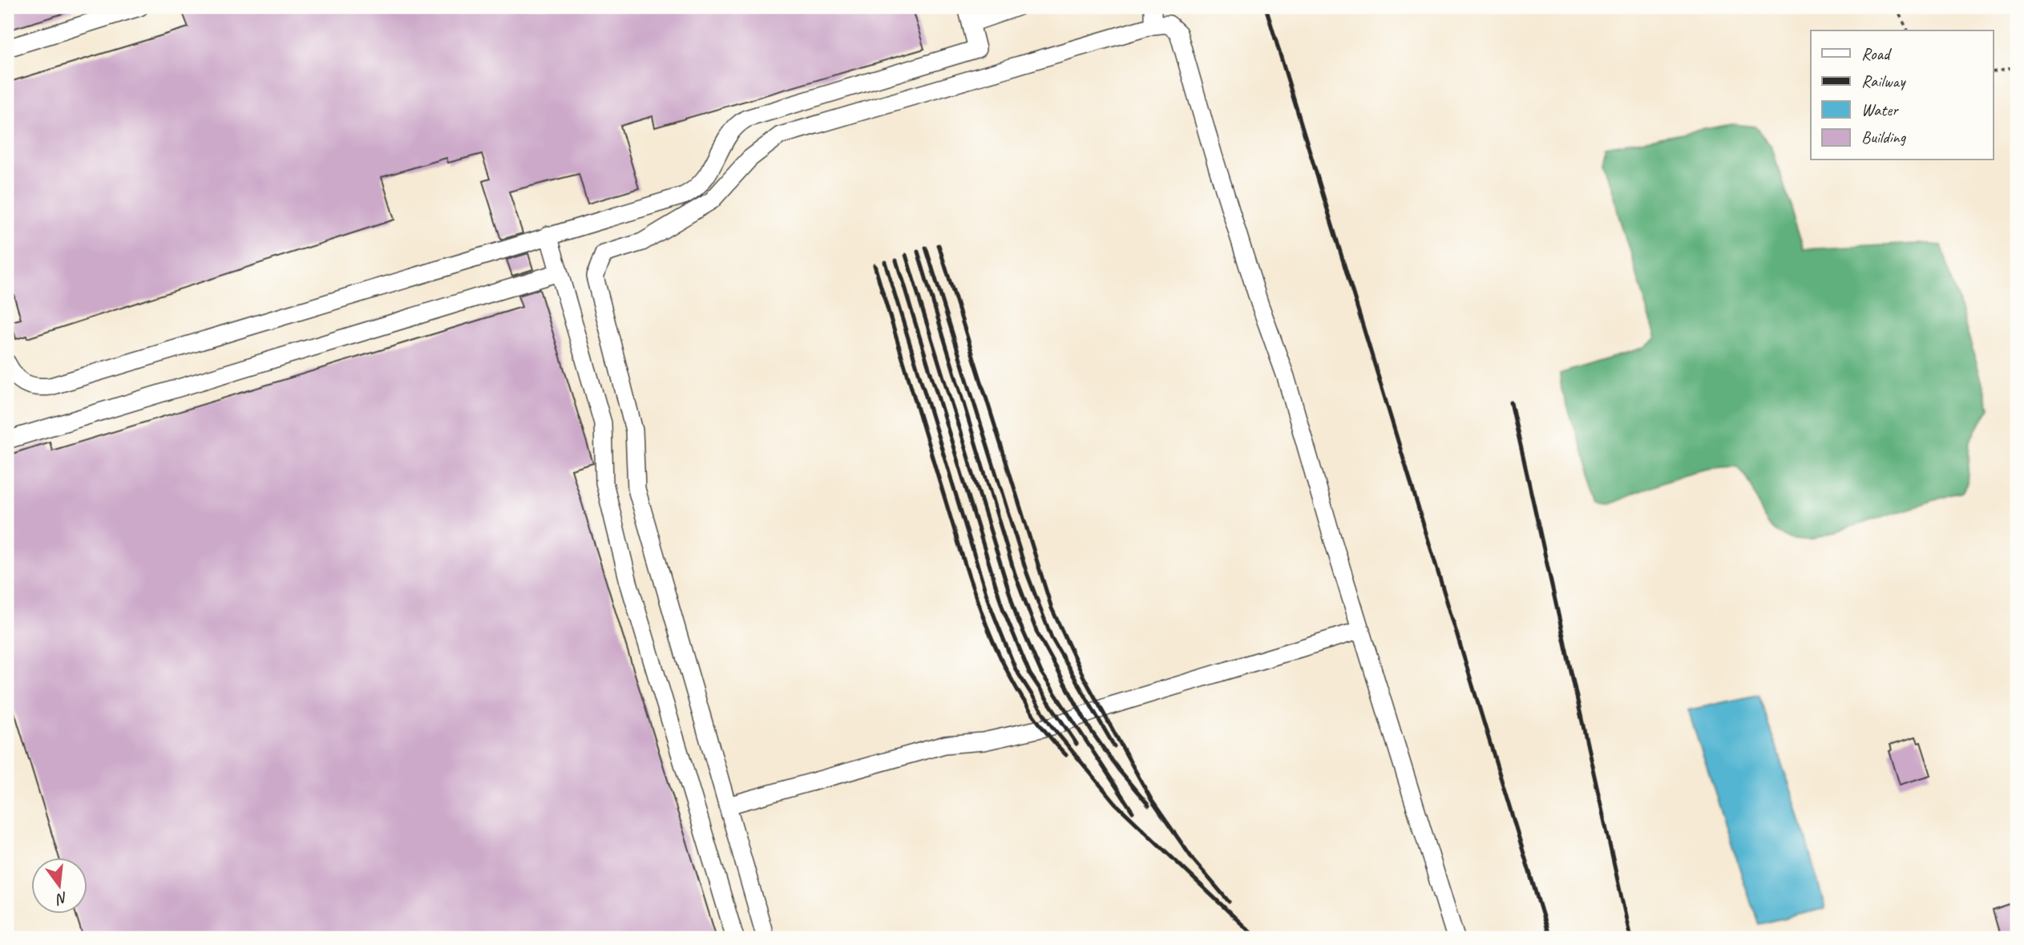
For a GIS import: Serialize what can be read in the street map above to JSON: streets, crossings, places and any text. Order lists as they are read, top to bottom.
{
  "legend": [
    "Road",
    "Railway",
    "Water",
    "Building"
  ],
  "north": "bottom"
}
